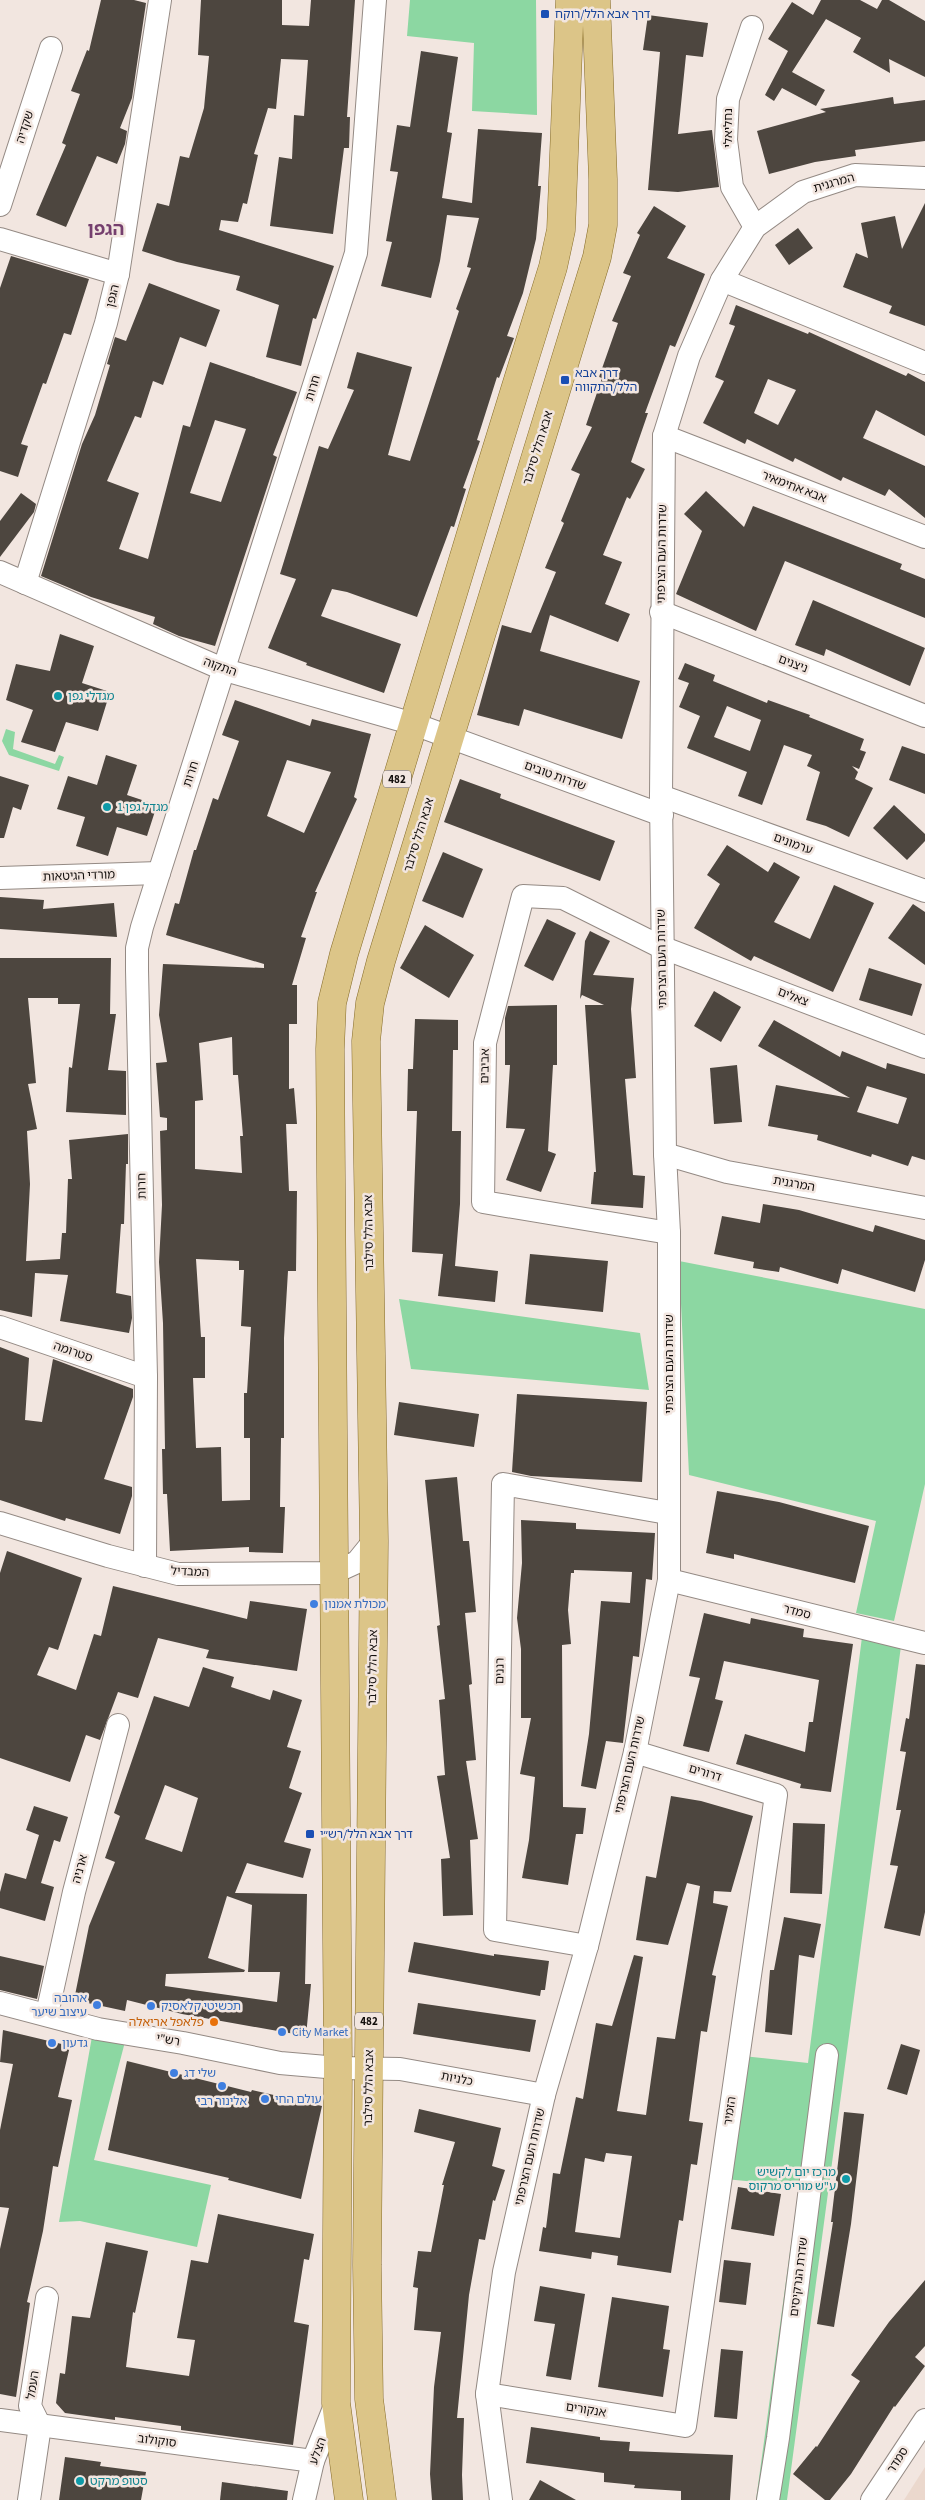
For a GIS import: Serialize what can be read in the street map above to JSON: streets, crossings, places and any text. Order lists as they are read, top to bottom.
{
  "streets": {
    "main road": ["אבא הלל סילבר", "482"],
    "street": [
      "שקדיה",
      "נחליאלי",
      "המרגנית",
      "הגפן",
      "חרות",
      "אבא אחימאיר",
      "שדרות העם הצרפתי",
      "ניצנים",
      "התקוה",
      "שדרות טובים",
      "ערמונים",
      "מורדי הגיטאות",
      "צאלים",
      "אביבים",
      "סטרומה",
      "המבדיל",
      "סמדר",
      "רננים",
      "דרורים",
      "ארניה",
      "רש\"י",
      "כלניות",
      "הזמיר",
      "שדרת הנרקיסים",
      "העמל",
      "אנקורים",
      "סוקולוב",
      "הצלע"
    ]
  },
  "crossings": [
    ["נחליאלי", "המרגנית"],
    ["נחליאלי", "שדרות העם הצרפתי"],
    ["המרגנית", "שדרות העם הצרפתי"],
    ["הגפן", "התקוה"],
    ["חרות", "התקוה"],
    ["חרות", "מורדי הגיטאות"],
    ["חרות", "סטרומה"],
    ["חרות", "המבדיל"],
    ["אבא הלל סילבר", "התקוה"],
    ["אבא הלל סילבר", "שדרות טובים"],
    ["אבא הלל סילבר", "המבדיל"],
    ["אבא הלל סילבר", "רש\"י"],
    ["אבא הלל סילבר", "כלניות"],
    ["אבא אחימאיר", "שדרות העם הצרפתי"],
    ["שדרות העם הצרפתי", "ניצנים"],
    ["שדרות העם הצרפתי", "שדרות טובים"],
    ["שדרות העם הצרפתי", "ערמונים"],
    ["שדרות העם הצרפתי", "צאלים"],
    ["שדרות העם הצרפתי", "אביבים"],
    ["שדרות העם הצרפתי", "סמדר"],
    ["שדרות העם הצרפתי", "רננים"],
    ["שדרות העם הצרפתי", "דרורים"],
    ["שדרות העם הצרפתי", "כלניות"],
    ["שדרות העם הצרפתי", "אנקורים"],
    ["התקוה", "שדרות טובים"],
    ["התקוה", "482"],
    ["שדרות טובים", "ערמונים"],
    ["482", "המבדיל"],
    ["482", "רש\"י"],
    ["482", "הצלע"],
    ["צאלים", "אביבים"],
    ["דרורים", "הזמיר"],
    ["ארניה", "רש\"י"],
    ["רש\"י", "כלניות"],
    ["הזמיר", "אנקורים"],
    ["העמל", "סוקולוב"],
    ["סוקולוב", "הצלע"]
  ],
  "districts": ["הגפן"],
  "places": {
    "transit": ["דרך אבא הלל/רוקח", "דרך אבא הלל/התקווה", "דרך אבא הלל/רש״י"],
    "other": [
      "מגדלי גפן",
      "מגדל גפן 1",
      "מכולת אמנון",
      "אהובה עיצוב שיער",
      "תכשיטי קלאסיק",
      "פלאפל אריאלה",
      "City Market",
      "גדעון",
      "שלי דג",
      "אלינור רבי",
      "עולם החי",
      "מרכז יום לקשיש ע\"ש מוריס מרקוס",
      "סטופ מרקט"
    ]
  }
}
